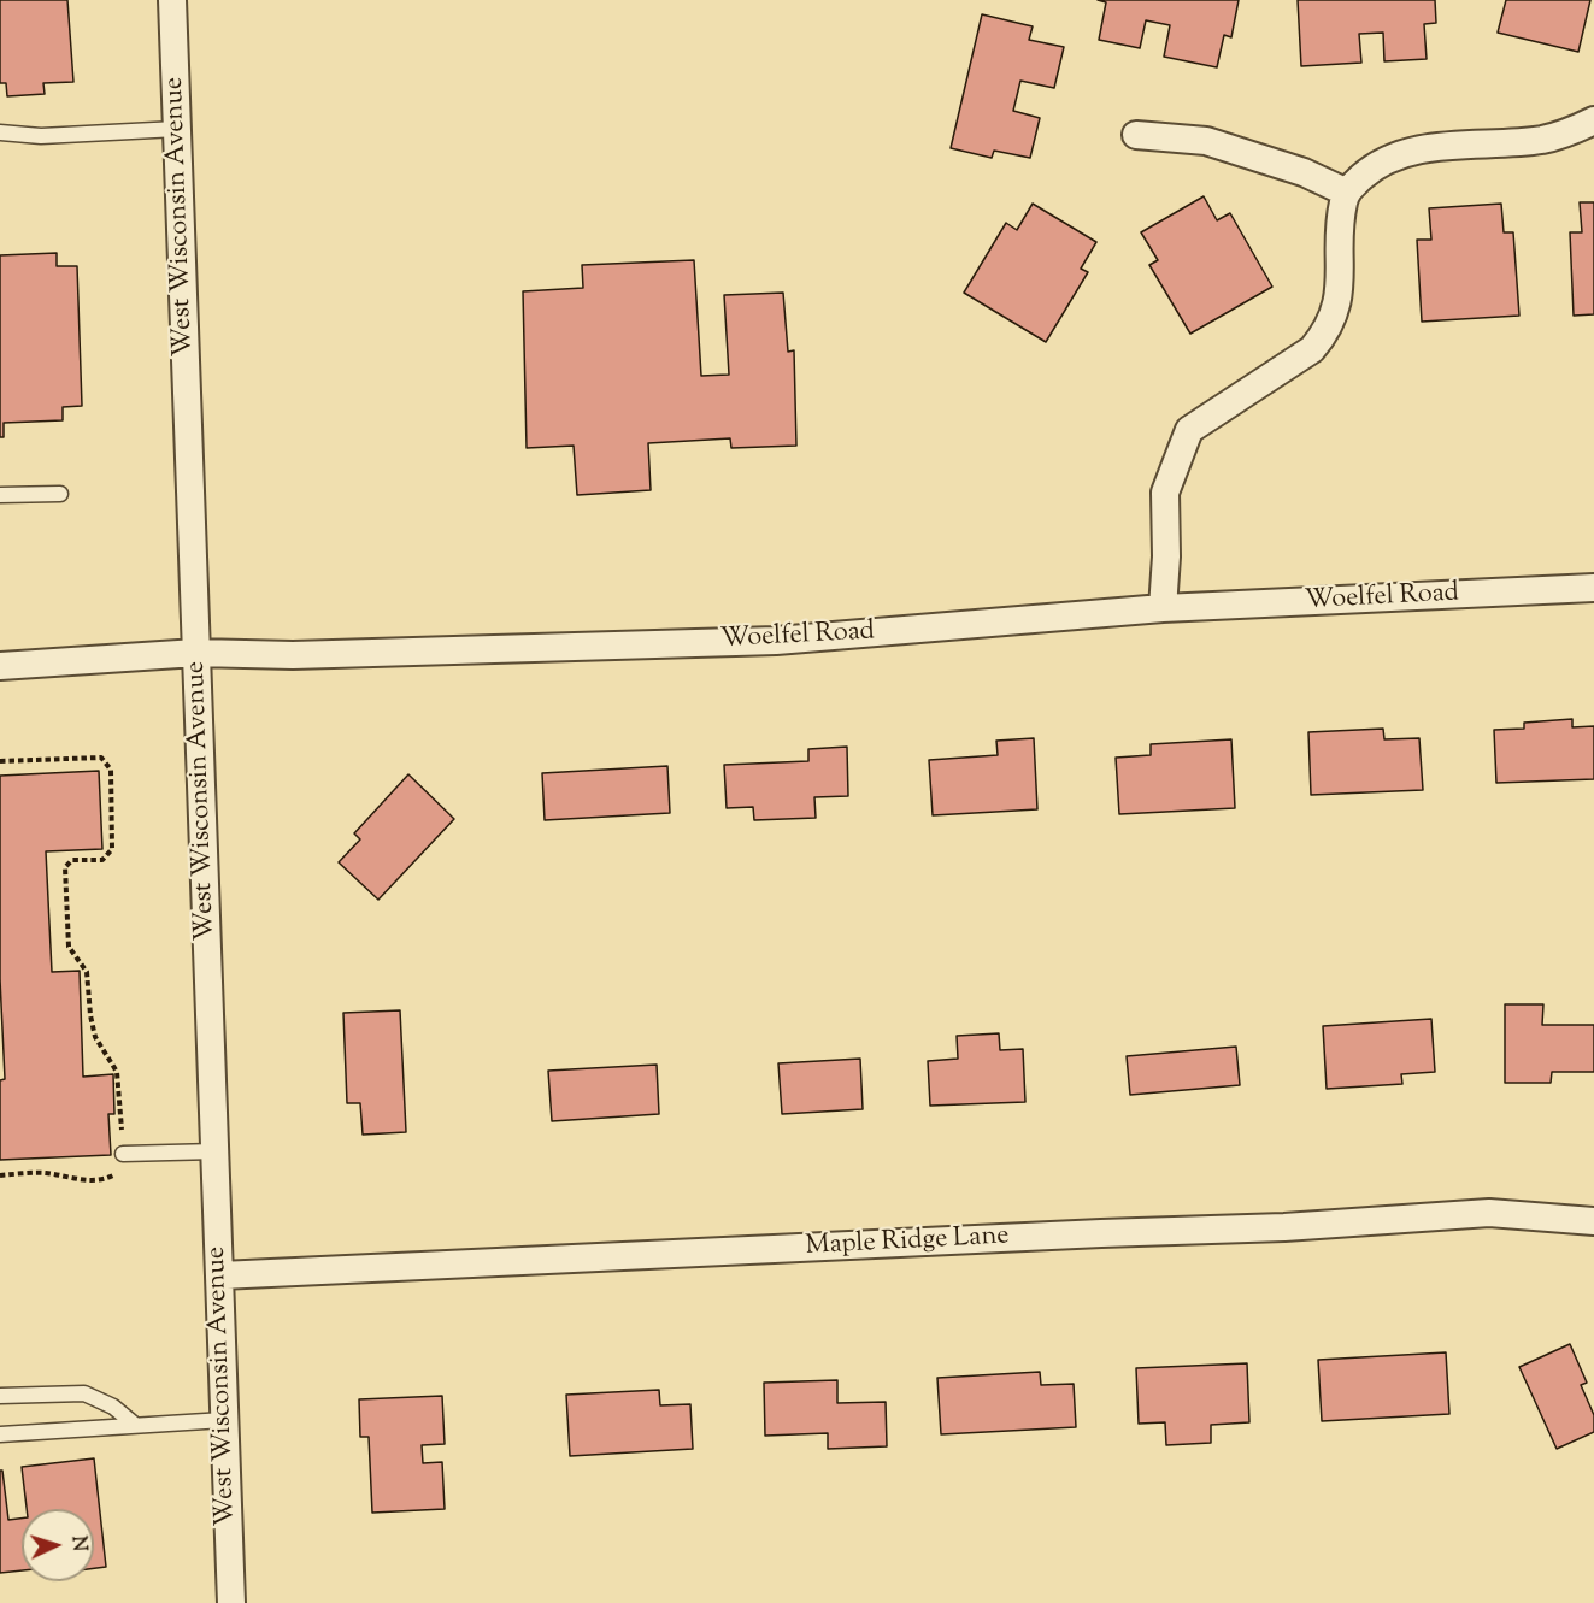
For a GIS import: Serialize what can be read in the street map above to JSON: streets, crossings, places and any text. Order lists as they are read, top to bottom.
{
  "streets": {
    "street": ["West Wisconsin Avenue", "Woelfel Road", "Maple Ridge Lane"]
  },
  "crossings": [
    ["West Wisconsin Avenue", "Woelfel Road"],
    ["West Wisconsin Avenue", "Maple Ridge Lane"]
  ],
  "north": "right"
}
